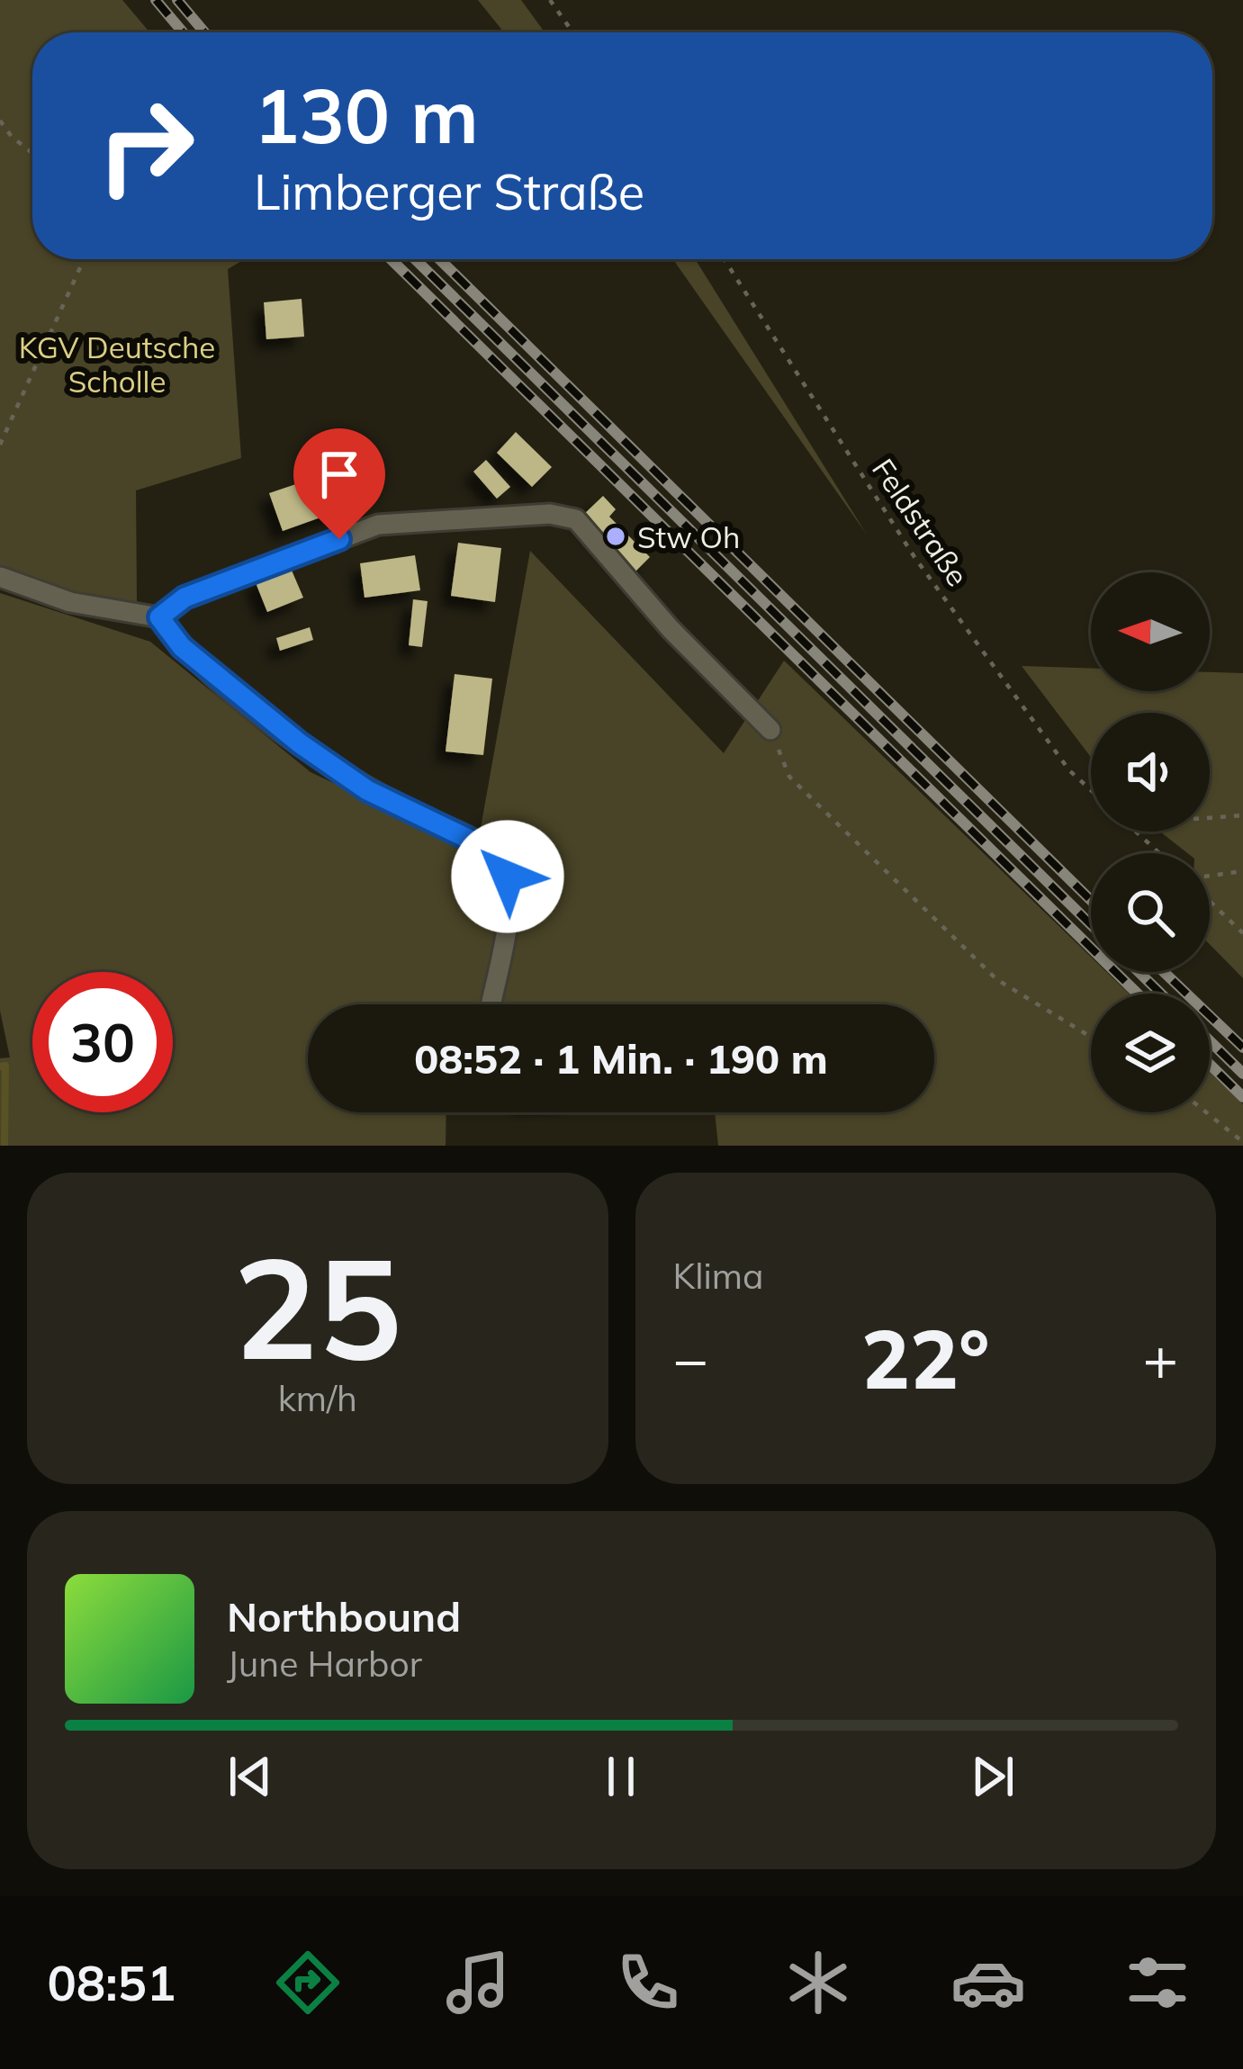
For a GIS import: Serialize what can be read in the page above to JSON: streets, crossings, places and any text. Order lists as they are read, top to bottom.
{
  "streets": {
    "path": ["Feldstraße"]
  },
  "parks": ["KGV Deutsche Scholle"],
  "places": ["Stw Oh"],
  "north": "left",
  "page": {
    "turn": ["130 m", "Limberger Straße"],
    "limit": "30",
    "trip": "08:52 · 1 Min. · 190 m",
    "tile": [
      ["25", "km/h"],
      "Klima"
    ],
    "heat": ["−", "22°", "+"],
    "song": ["Northbound", "June Harbor"],
    "tabs": "08:51"
  }
}
